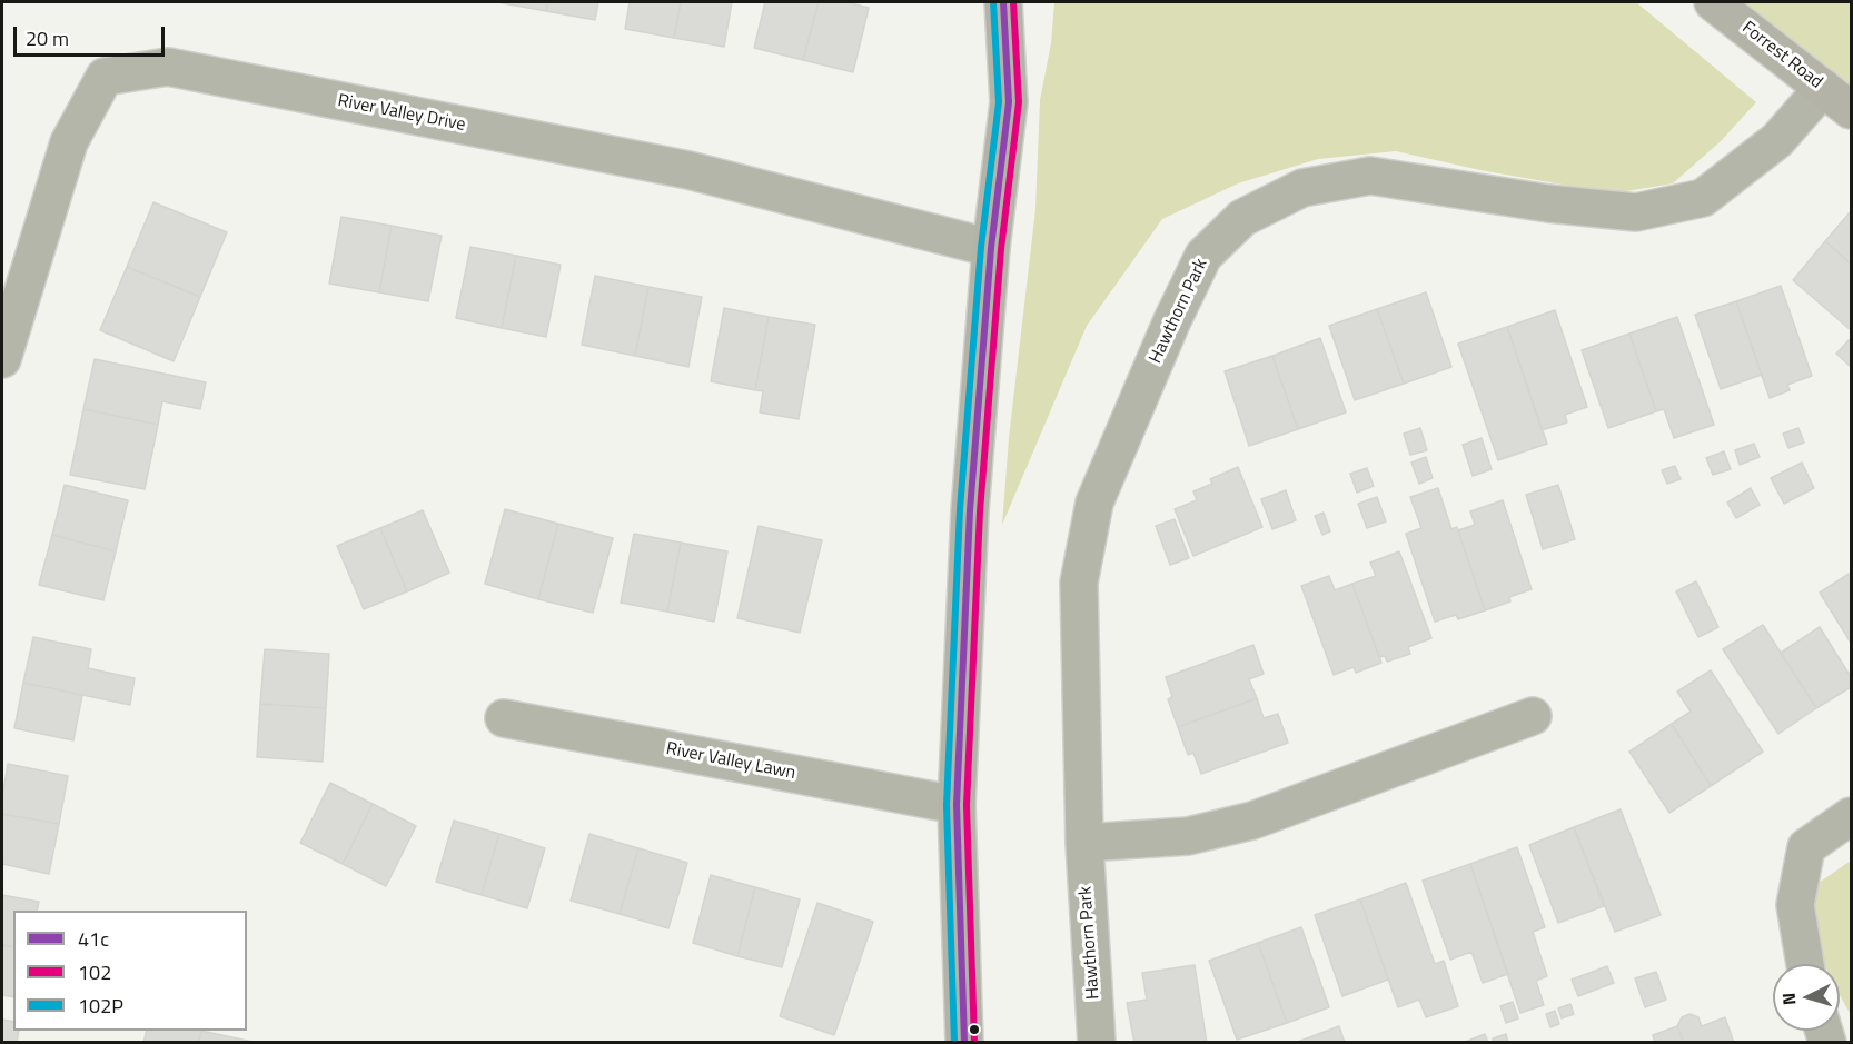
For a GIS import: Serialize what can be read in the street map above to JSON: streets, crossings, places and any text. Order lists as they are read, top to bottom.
{
  "streets": {
    "street": [
      "Forrest Road",
      "River Valley Drive",
      "Hawthorn Park",
      "River Valley Lawn"
    ]
  },
  "crossings": [
    ["Forrest Road", "Hawthorn Park"]
  ],
  "lines": ["transit line 41c", "transit line 102", "transit line 102P"],
  "legend": ["41c", "102", "102P"],
  "scale_bar": "20 m",
  "north": "left"
}
